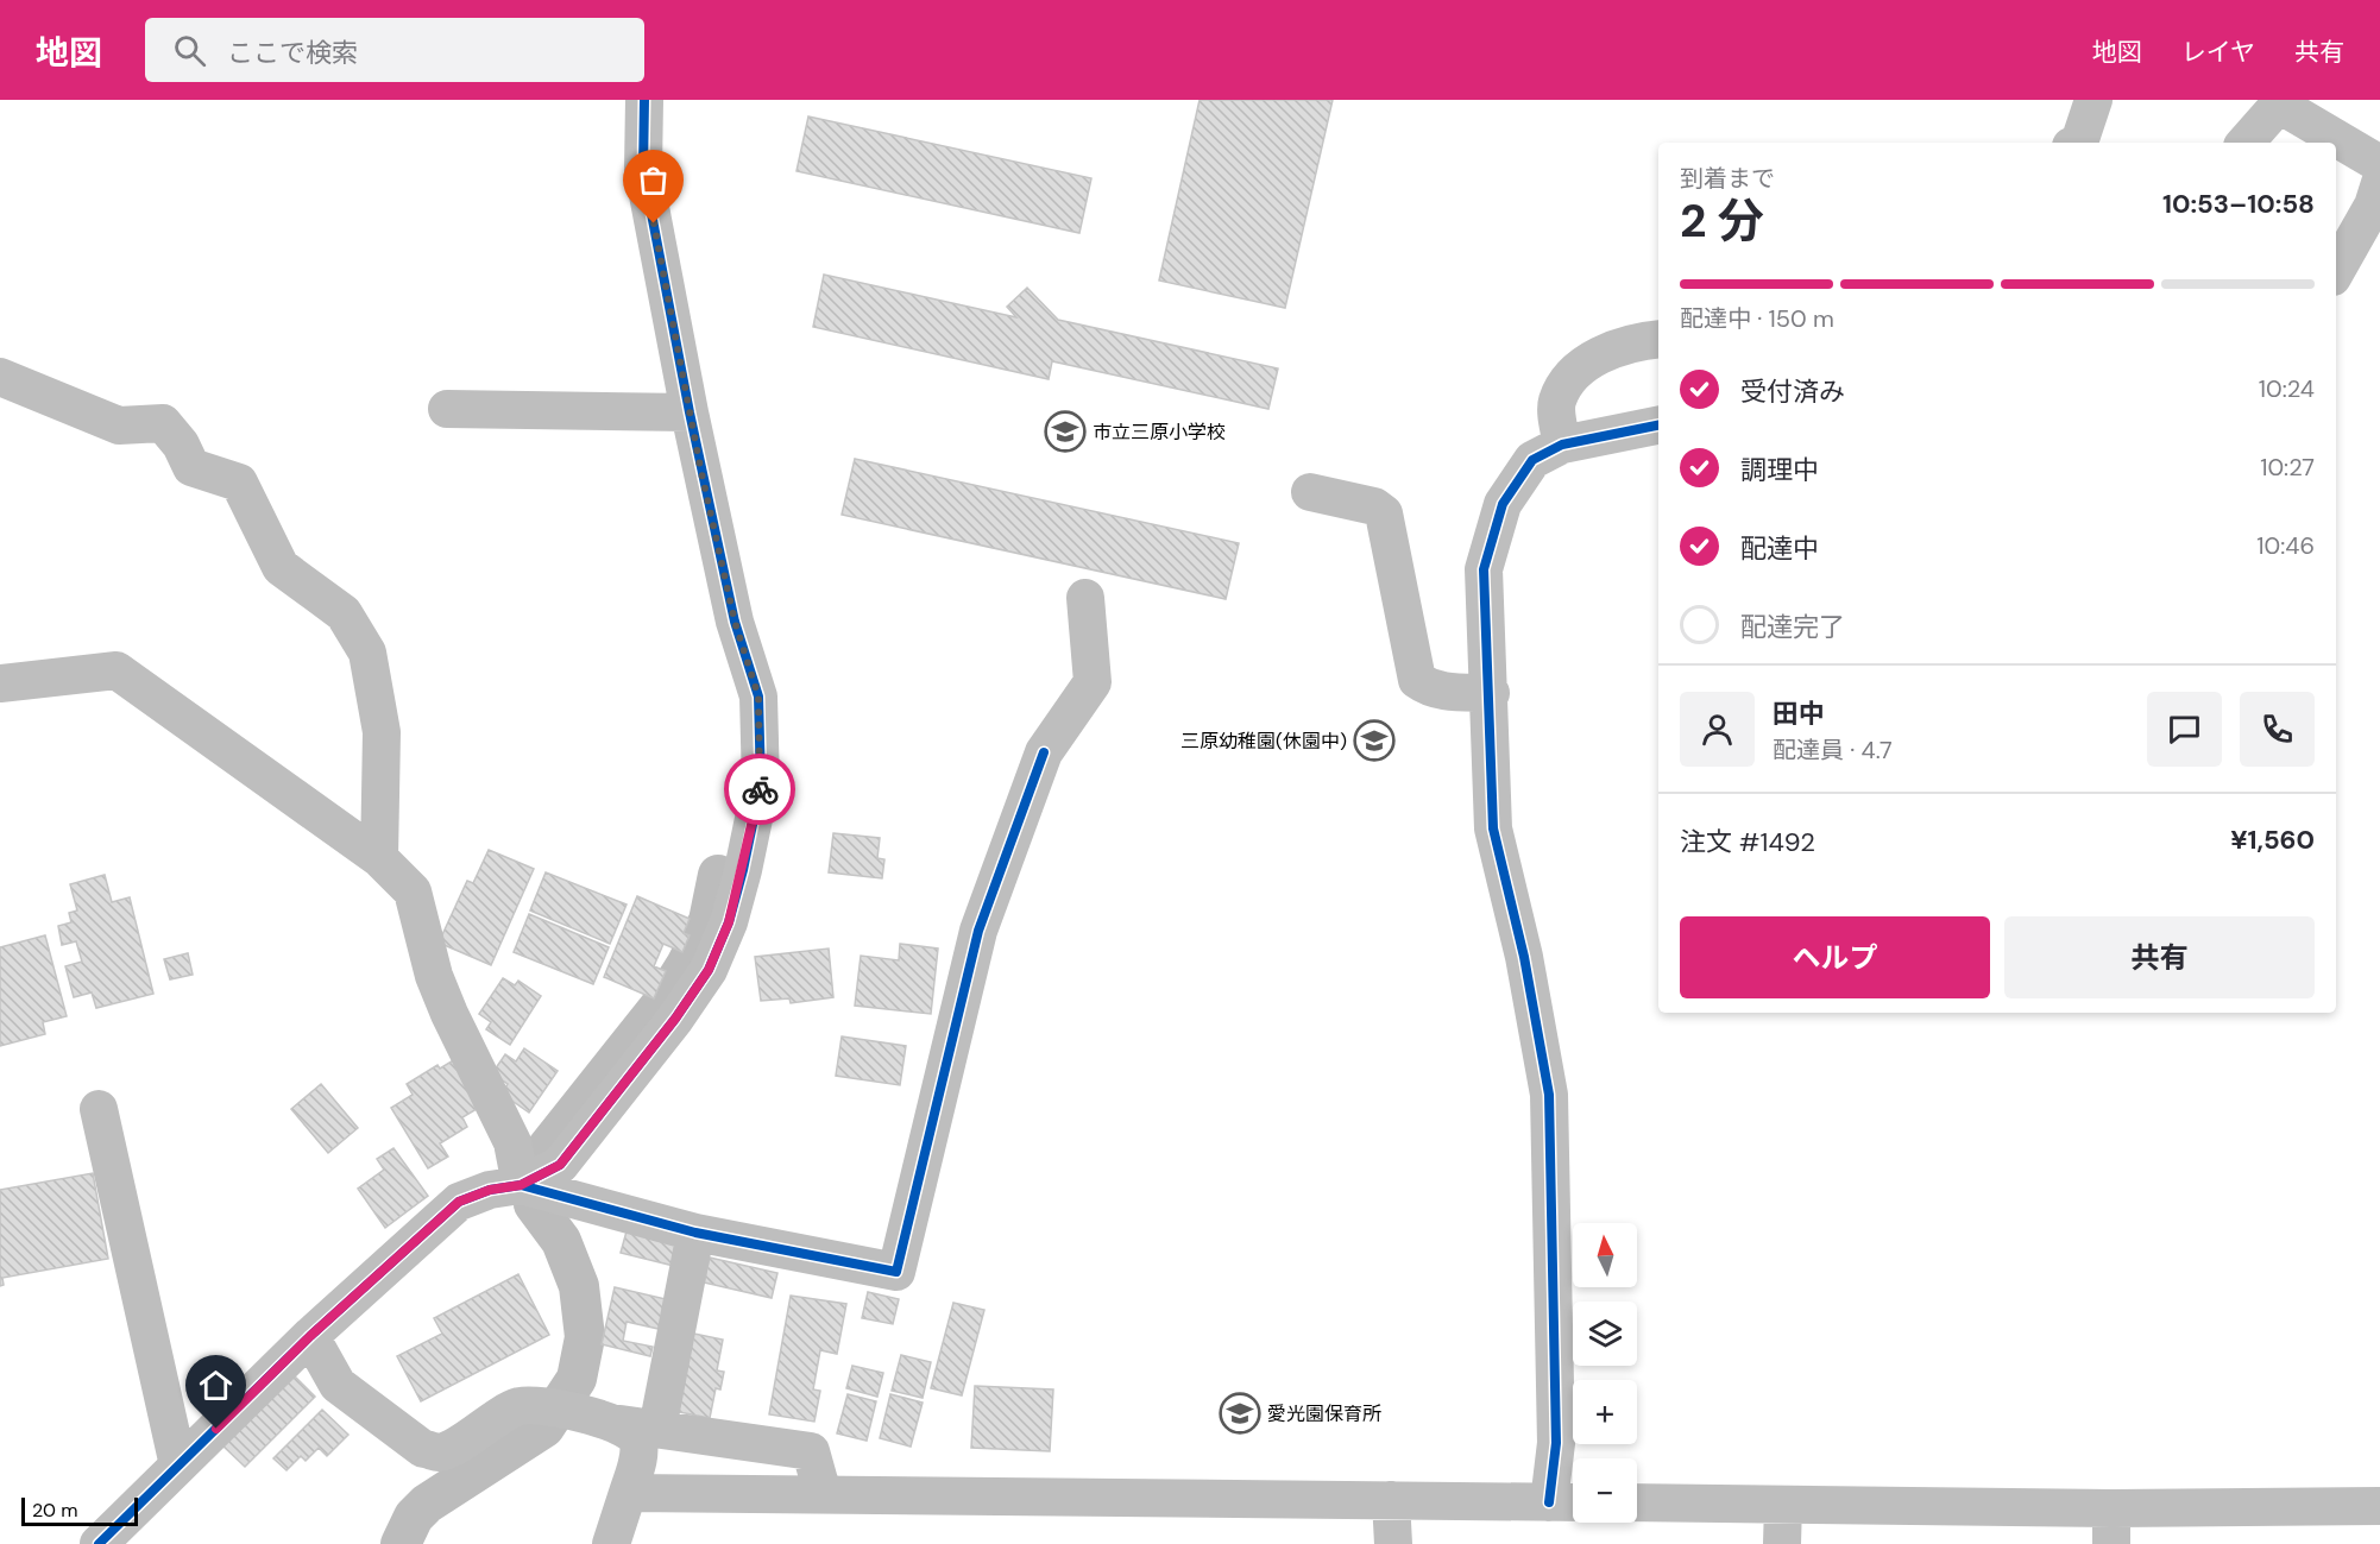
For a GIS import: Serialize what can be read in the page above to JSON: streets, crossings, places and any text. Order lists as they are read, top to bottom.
{
  "places": {
    "school or university": ["市立三原小学校", "三原幼稚園(休園中)", "愛光園保育所"]
  },
  "scale_bar": "20 m",
  "north": "top",
  "page": {
    "header": "地図",
    "search": "ここで検索",
    "nav": ["地図", "レイヤ", "共有"],
    "heading": ["2 分", "到着まで", "10:53–10:58"],
    "panel": [
      "田中",
      "配達員 · 4.7",
      "注文 #1492",
      "¥1,560"
    ],
    "bar": "配達中 · 150 m",
    "list": [
      ["受付済み", "10:24"],
      ["調理中", "10:27"],
      ["配達中", "10:46"],
      "配達完了"
    ],
    "buttons": ["ヘルプ", "共有"],
    "map_buttons": ["+", "−"],
    "scale": "20 m"
  }
}
